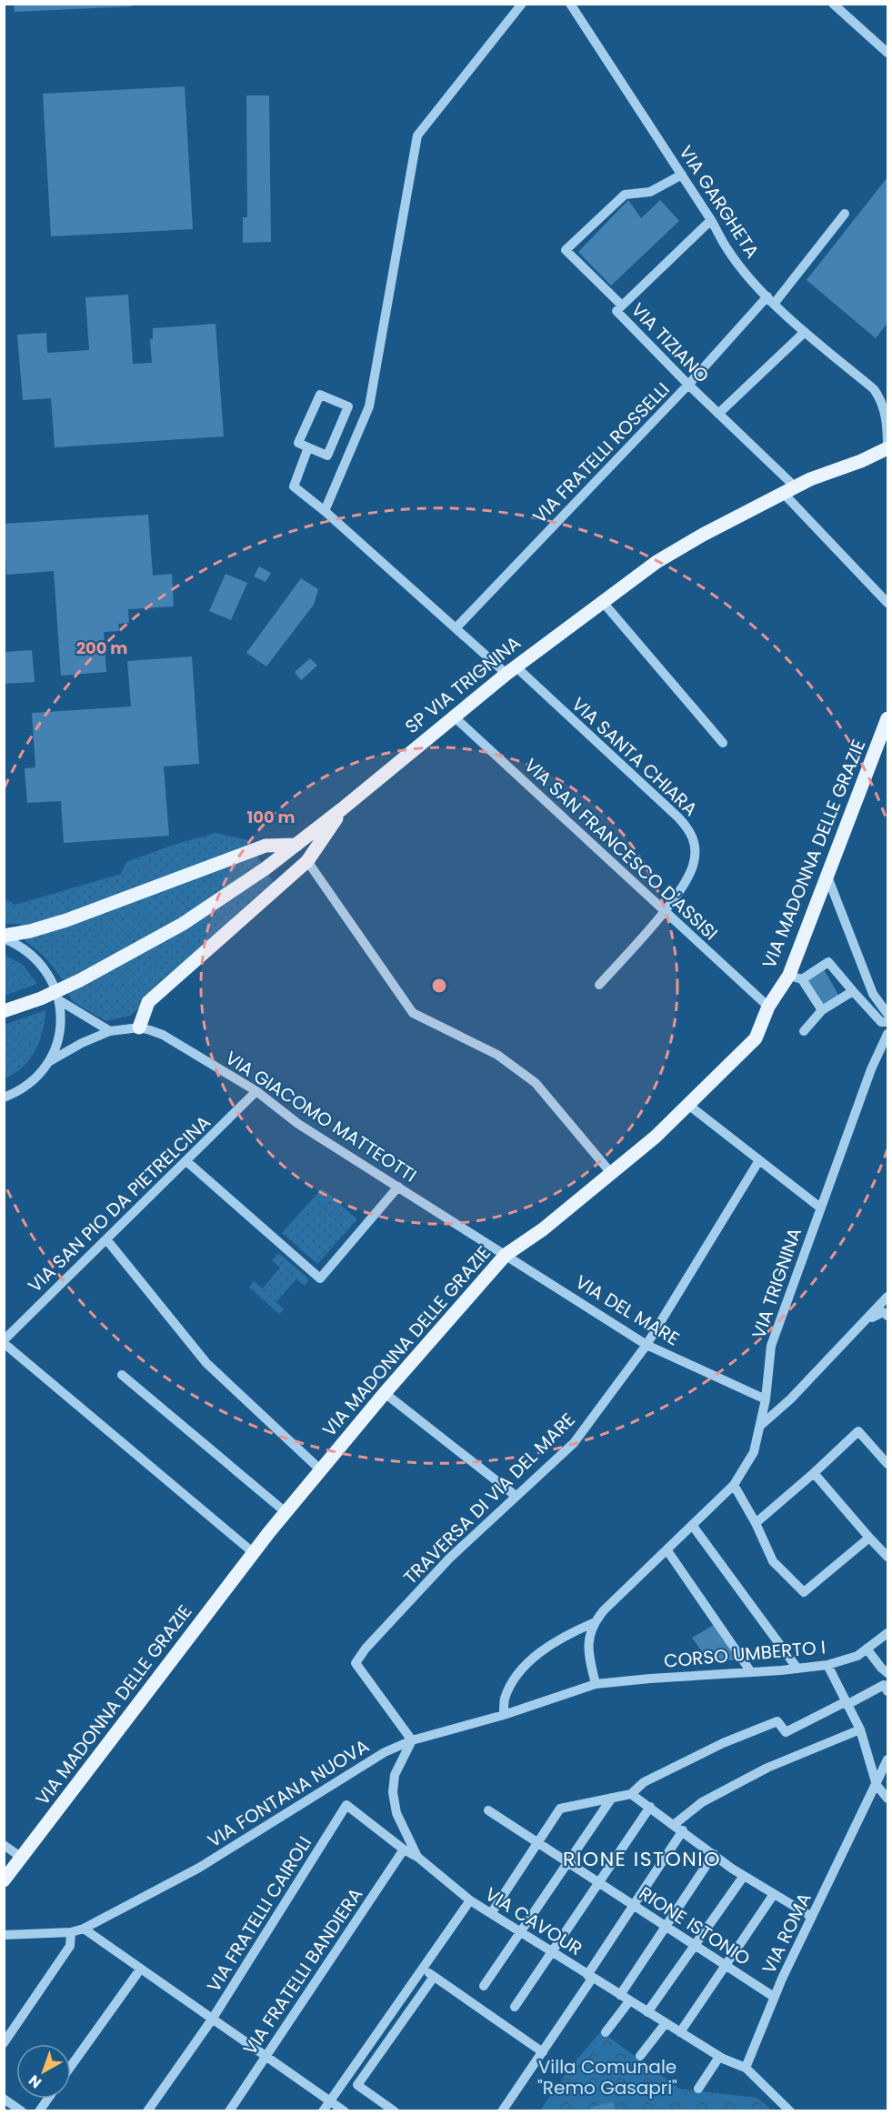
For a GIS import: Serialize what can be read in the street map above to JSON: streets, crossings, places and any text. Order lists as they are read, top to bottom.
{
  "streets": {
    "main road": ["SP VIA TRIGNINA", "VIA MADONNA DELLE GRAZIE"],
    "street": [
      "VIA GARGHETA",
      "VIA TIZIANO",
      "VIA FRATELLI ROSSELLI",
      "VIA SANTA CHIARA",
      "VIA SAN FRANCESCO D'ASSISI",
      "VIA GIACOMO MATTEOTTI",
      "VIA SAN PIO DA PIETRELCINA",
      "VIA TRIGNINA",
      "VIA DEL MARE",
      "TRAVERSA DI VIA DEL MARE",
      "CORSO UMBERTO I",
      "VIA FONTANA NUOVA",
      "VIA FRATELLI CAIROLI",
      "VIA CAVOUR",
      "RIONE ISTONIO",
      "VIA ROMA",
      "VIA FRATELLI BANDIERA"
    ]
  },
  "crossings": [
    ["VIA GARGHETA", "VIA TIZIANO"],
    ["VIA GARGHETA", "VIA FRATELLI ROSSELLI"],
    ["VIA TIZIANO", "VIA FRATELLI ROSSELLI"],
    ["VIA TIZIANO", "SP VIA TRIGNINA"],
    ["VIA FRATELLI ROSSELLI", "VIA SANTA CHIARA"],
    ["SP VIA TRIGNINA", "VIA SANTA CHIARA"],
    ["SP VIA TRIGNINA", "VIA SAN FRANCESCO D'ASSISI"],
    ["VIA SANTA CHIARA", "VIA SAN FRANCESCO D'ASSISI"],
    ["VIA SAN FRANCESCO D'ASSISI", "VIA MADONNA DELLE GRAZIE"],
    ["VIA MADONNA DELLE GRAZIE", "VIA GIACOMO MATTEOTTI"],
    ["VIA MADONNA DELLE GRAZIE", "VIA DEL MARE"],
    ["VIA GIACOMO MATTEOTTI", "VIA SAN PIO DA PIETRELCINA"],
    ["VIA GIACOMO MATTEOTTI", "VIA DEL MARE"],
    ["VIA TRIGNINA", "VIA DEL MARE"],
    ["VIA DEL MARE", "TRAVERSA DI VIA DEL MARE"],
    ["TRAVERSA DI VIA DEL MARE", "VIA FONTANA NUOVA"],
    ["TRAVERSA DI VIA DEL MARE", "VIA CAVOUR"],
    ["CORSO UMBERTO I", "VIA FONTANA NUOVA"],
    ["VIA FONTANA NUOVA", "VIA CAVOUR"],
    ["VIA FRATELLI CAIROLI", "VIA CAVOUR"],
    ["VIA FRATELLI CAIROLI", "VIA FRATELLI BANDIERA"],
    ["VIA CAVOUR", "VIA ROMA"],
    ["RIONE ISTONIO", "VIA ROMA"]
  ],
  "districts": ["RIONE ISTONIO"],
  "parks": ["Villa Comunale \"Remo Gasapri\""],
  "north": "bottom left",
  "rings": ["200 m", "100 m"]
}
